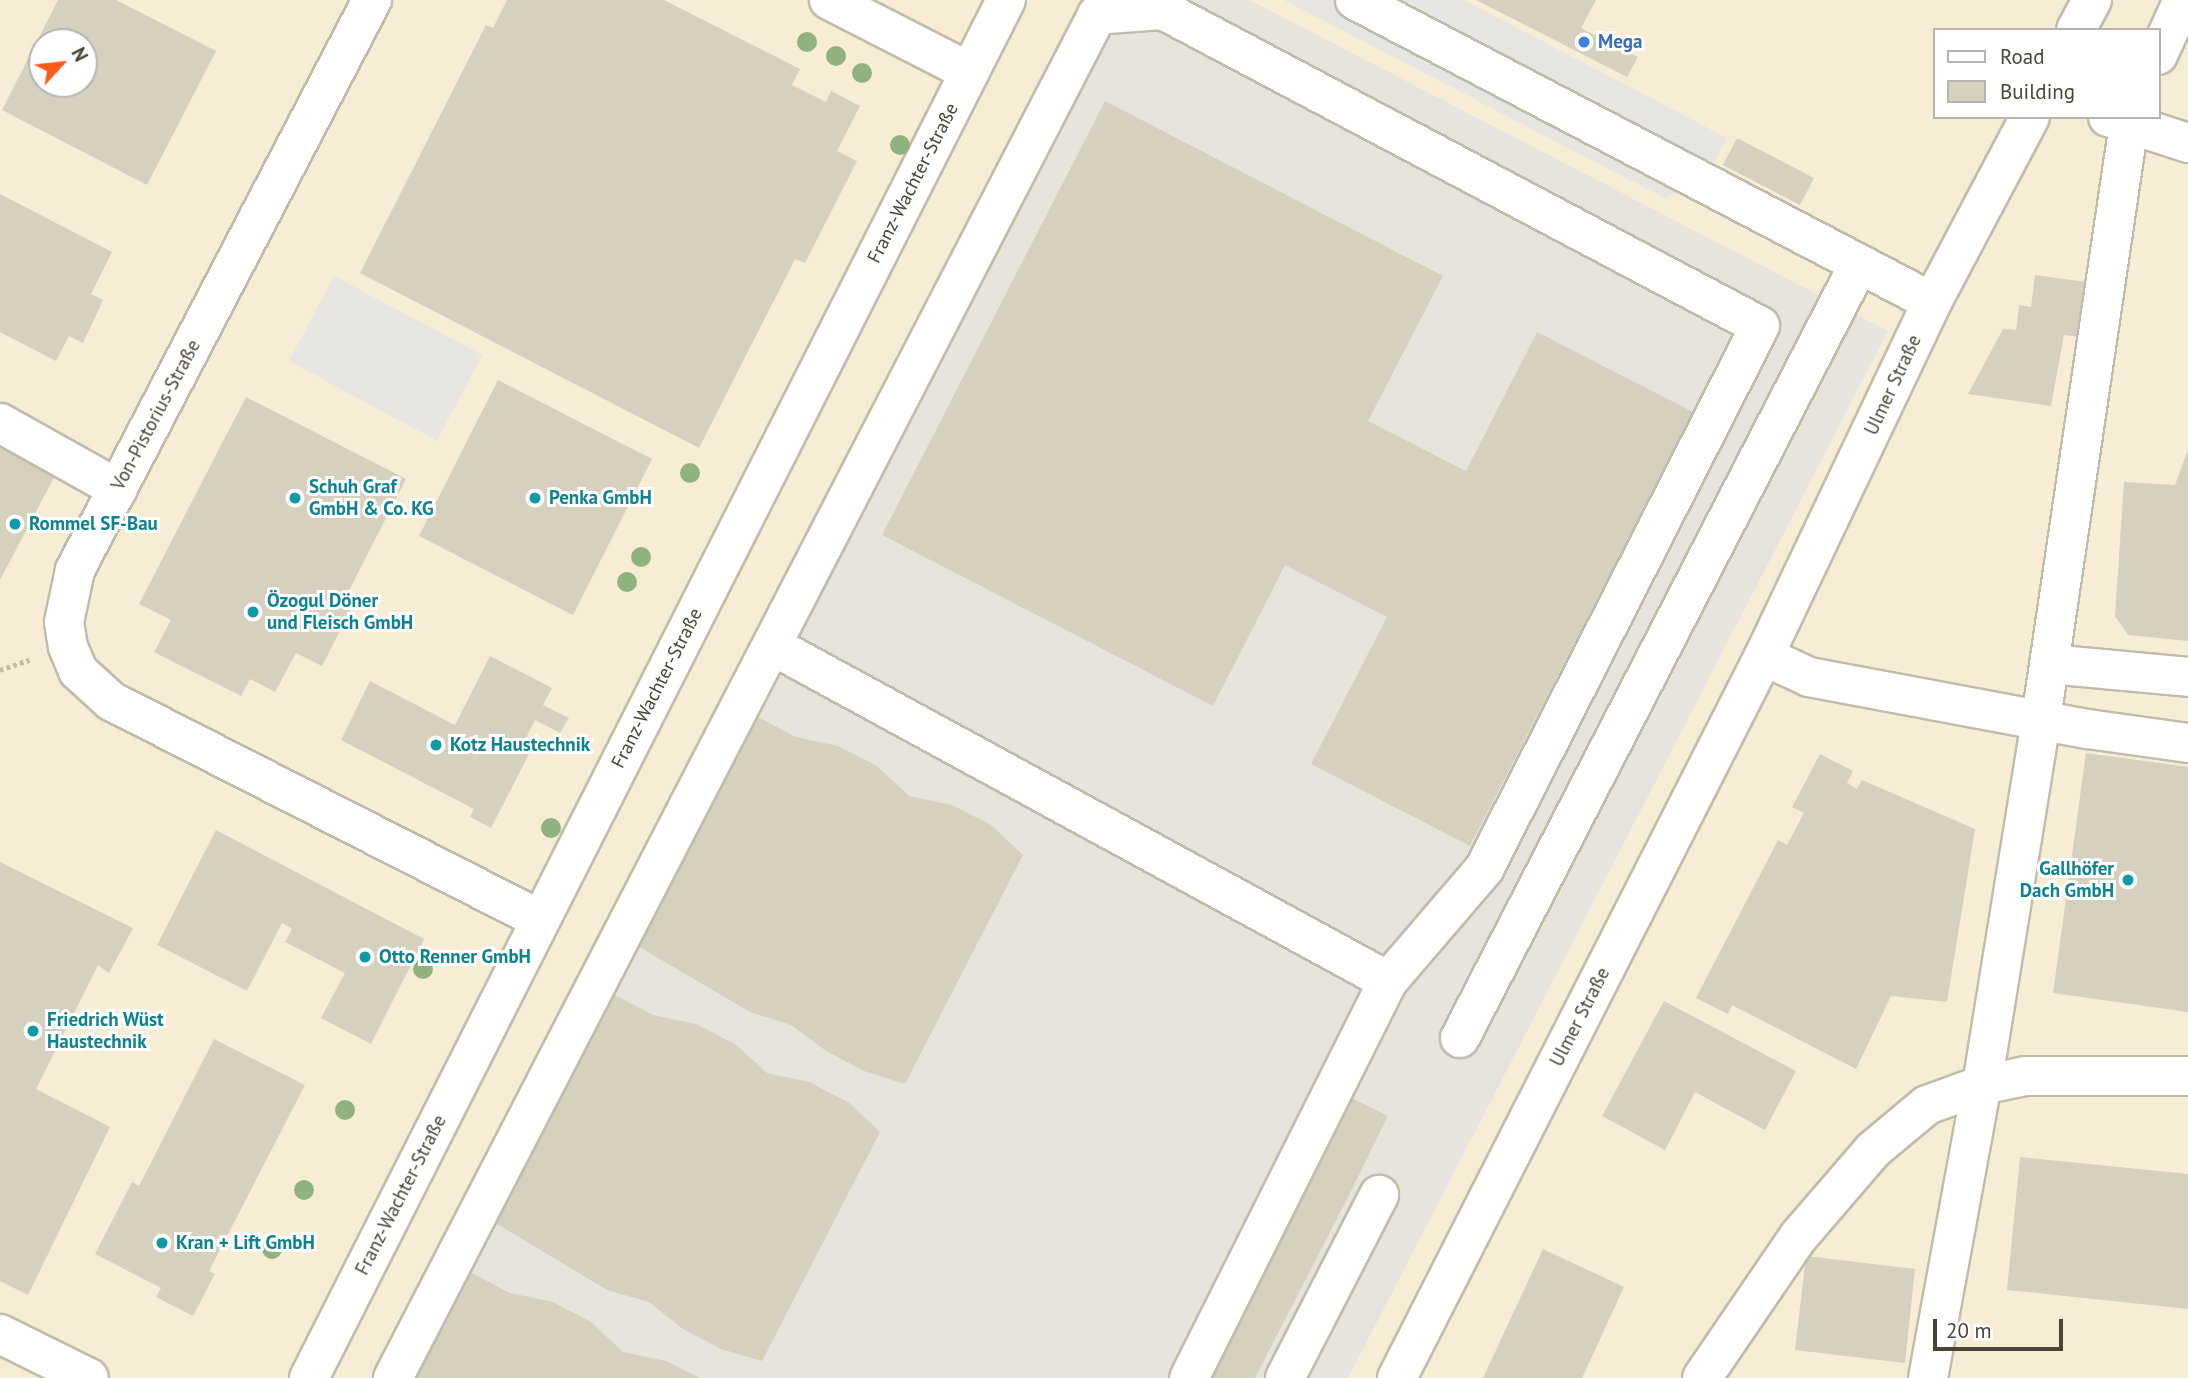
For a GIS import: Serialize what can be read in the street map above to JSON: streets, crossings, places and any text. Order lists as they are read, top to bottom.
{
  "streets": {
    "street": ["Franz-Wachter-Straße", "Ulmer Straße", "Von-Pistorius-Straße"]
  },
  "crossings": [
    ["Franz-Wachter-Straße", "Von-Pistorius-Straße"]
  ],
  "places": [
    "Mega",
    "Schuh Graf GmbH & Co. KG",
    "Penka GmbH",
    "Rommel SF-Bau",
    "Özogul Döner und Fleisch GmbH",
    "Kotz Haustechnik",
    "Gallhöfer Dach GmbH",
    "Otto Renner GmbH",
    "Friedrich Wüst Haustechnik",
    "Kran + Lift GmbH"
  ],
  "legend": ["Road", "Building"],
  "scale_bar": "20 m",
  "north": "top right"
}
